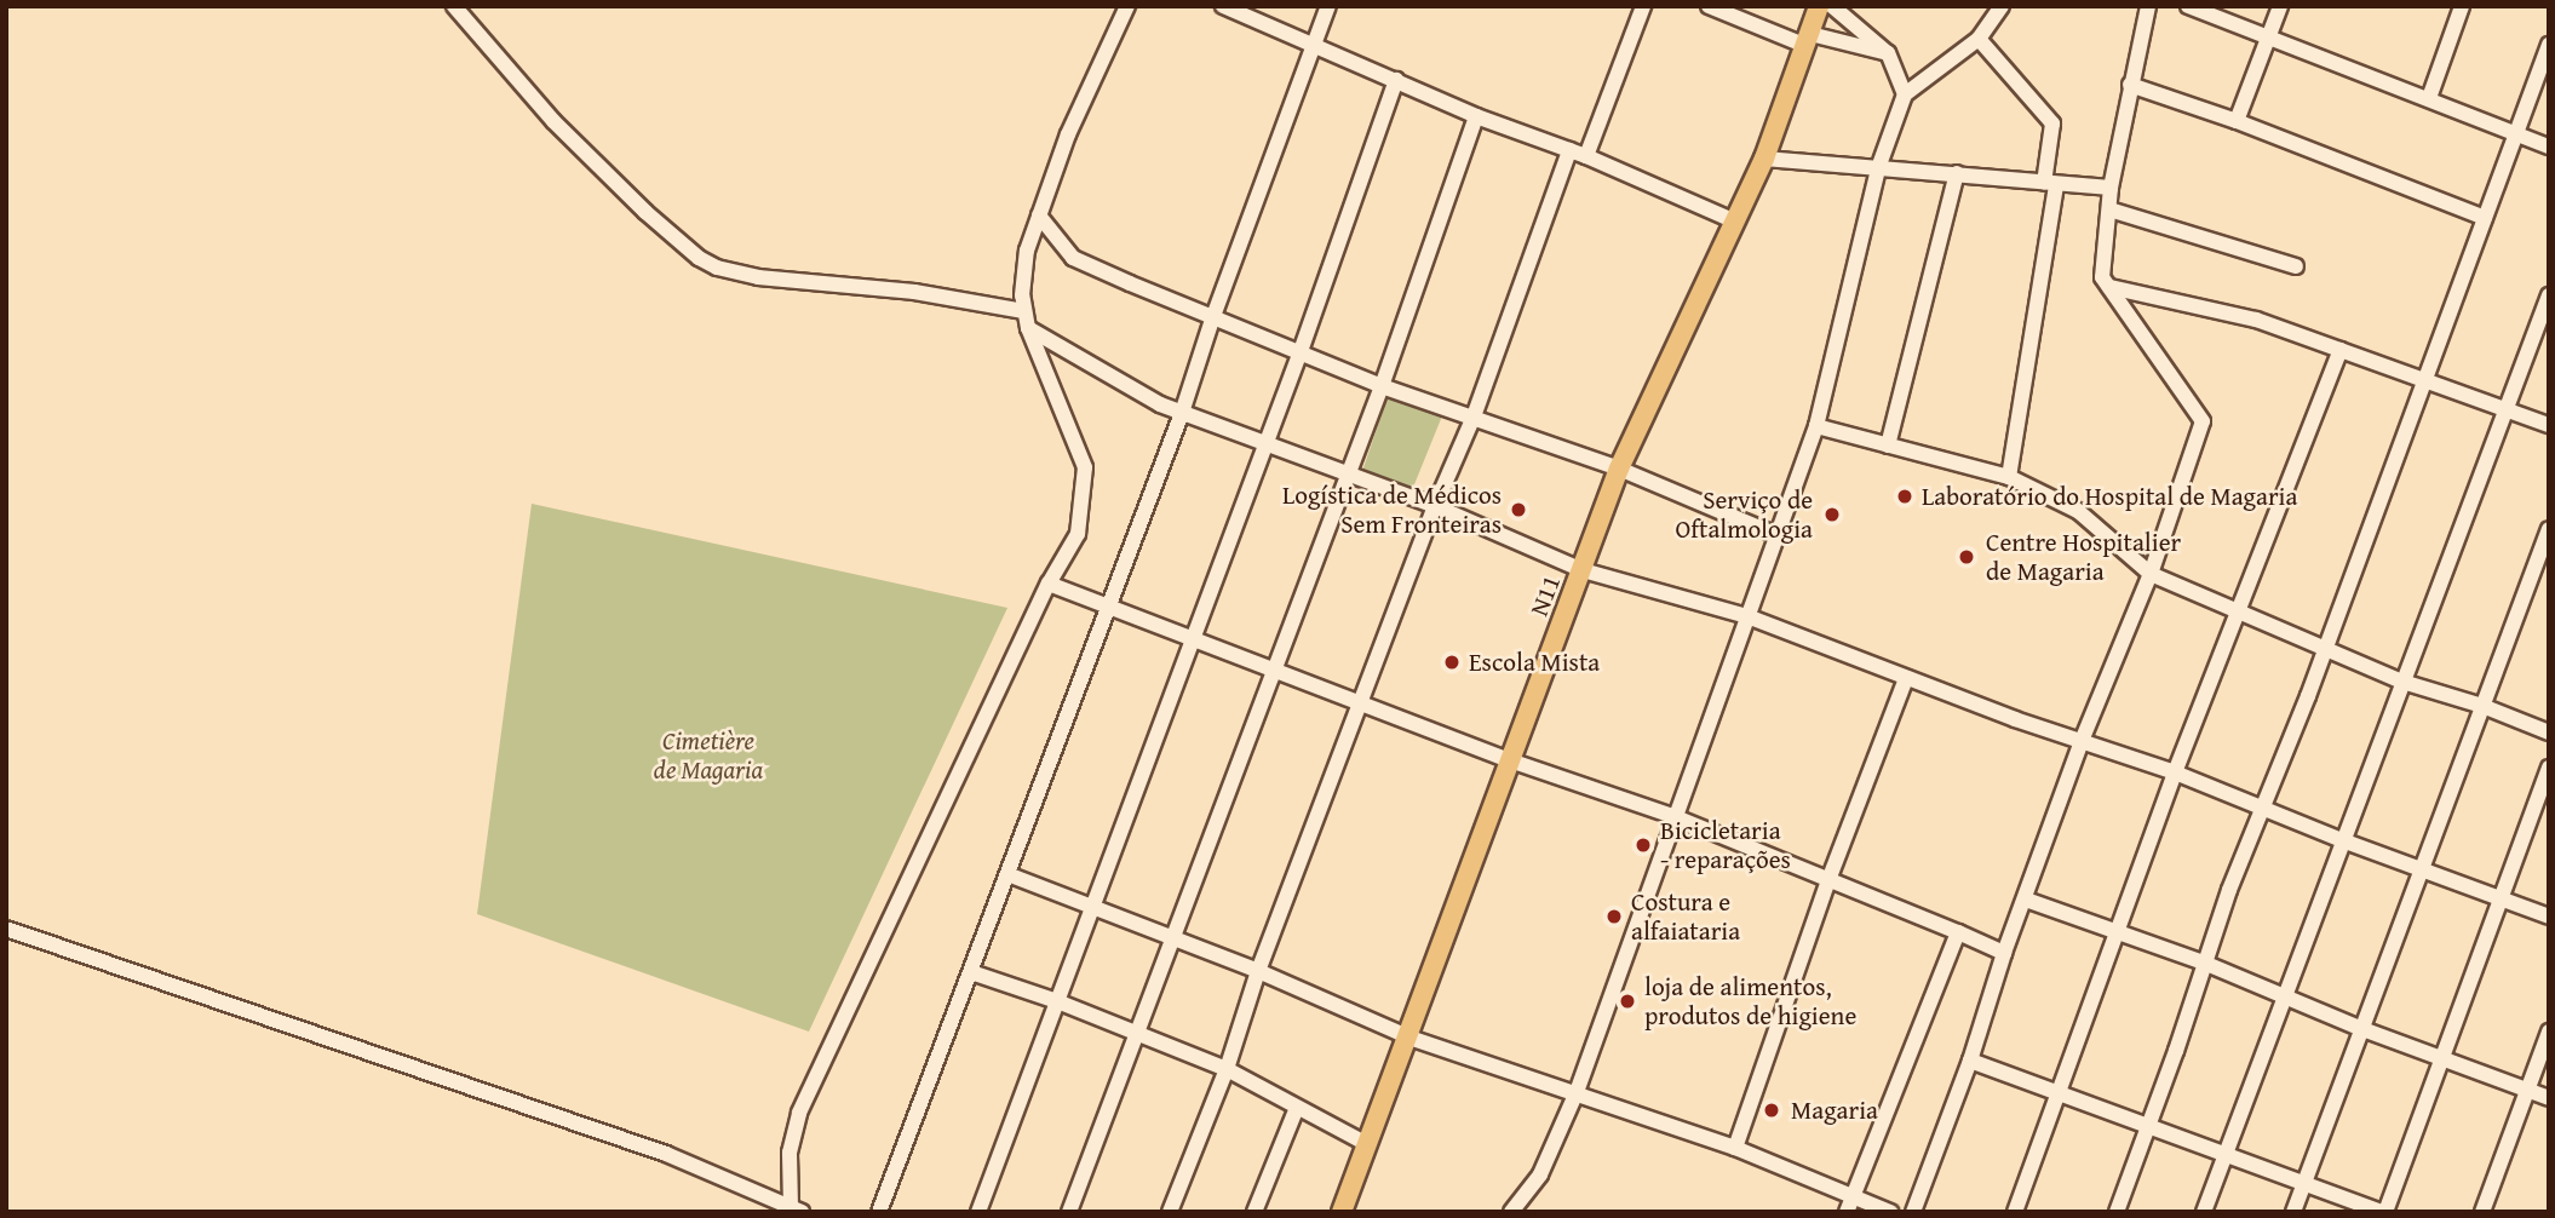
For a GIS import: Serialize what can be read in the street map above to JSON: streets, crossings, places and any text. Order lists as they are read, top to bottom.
{
  "streets": {
    "main road": ["N11"]
  },
  "parks": ["Cimetière de Magaria"],
  "places": [
    "Laboratório do Hospital de Magaria",
    "Logística de Médicos Sem Fronteiras",
    "Serviço de Oftalmologia",
    "Centre Hospitalier de Magaria",
    "Escola Mista",
    "Bicicletaria - reparações",
    "Costura e alfaiataria",
    "loja de alimentos, produtos de higiene",
    "Magaria"
  ]
}
